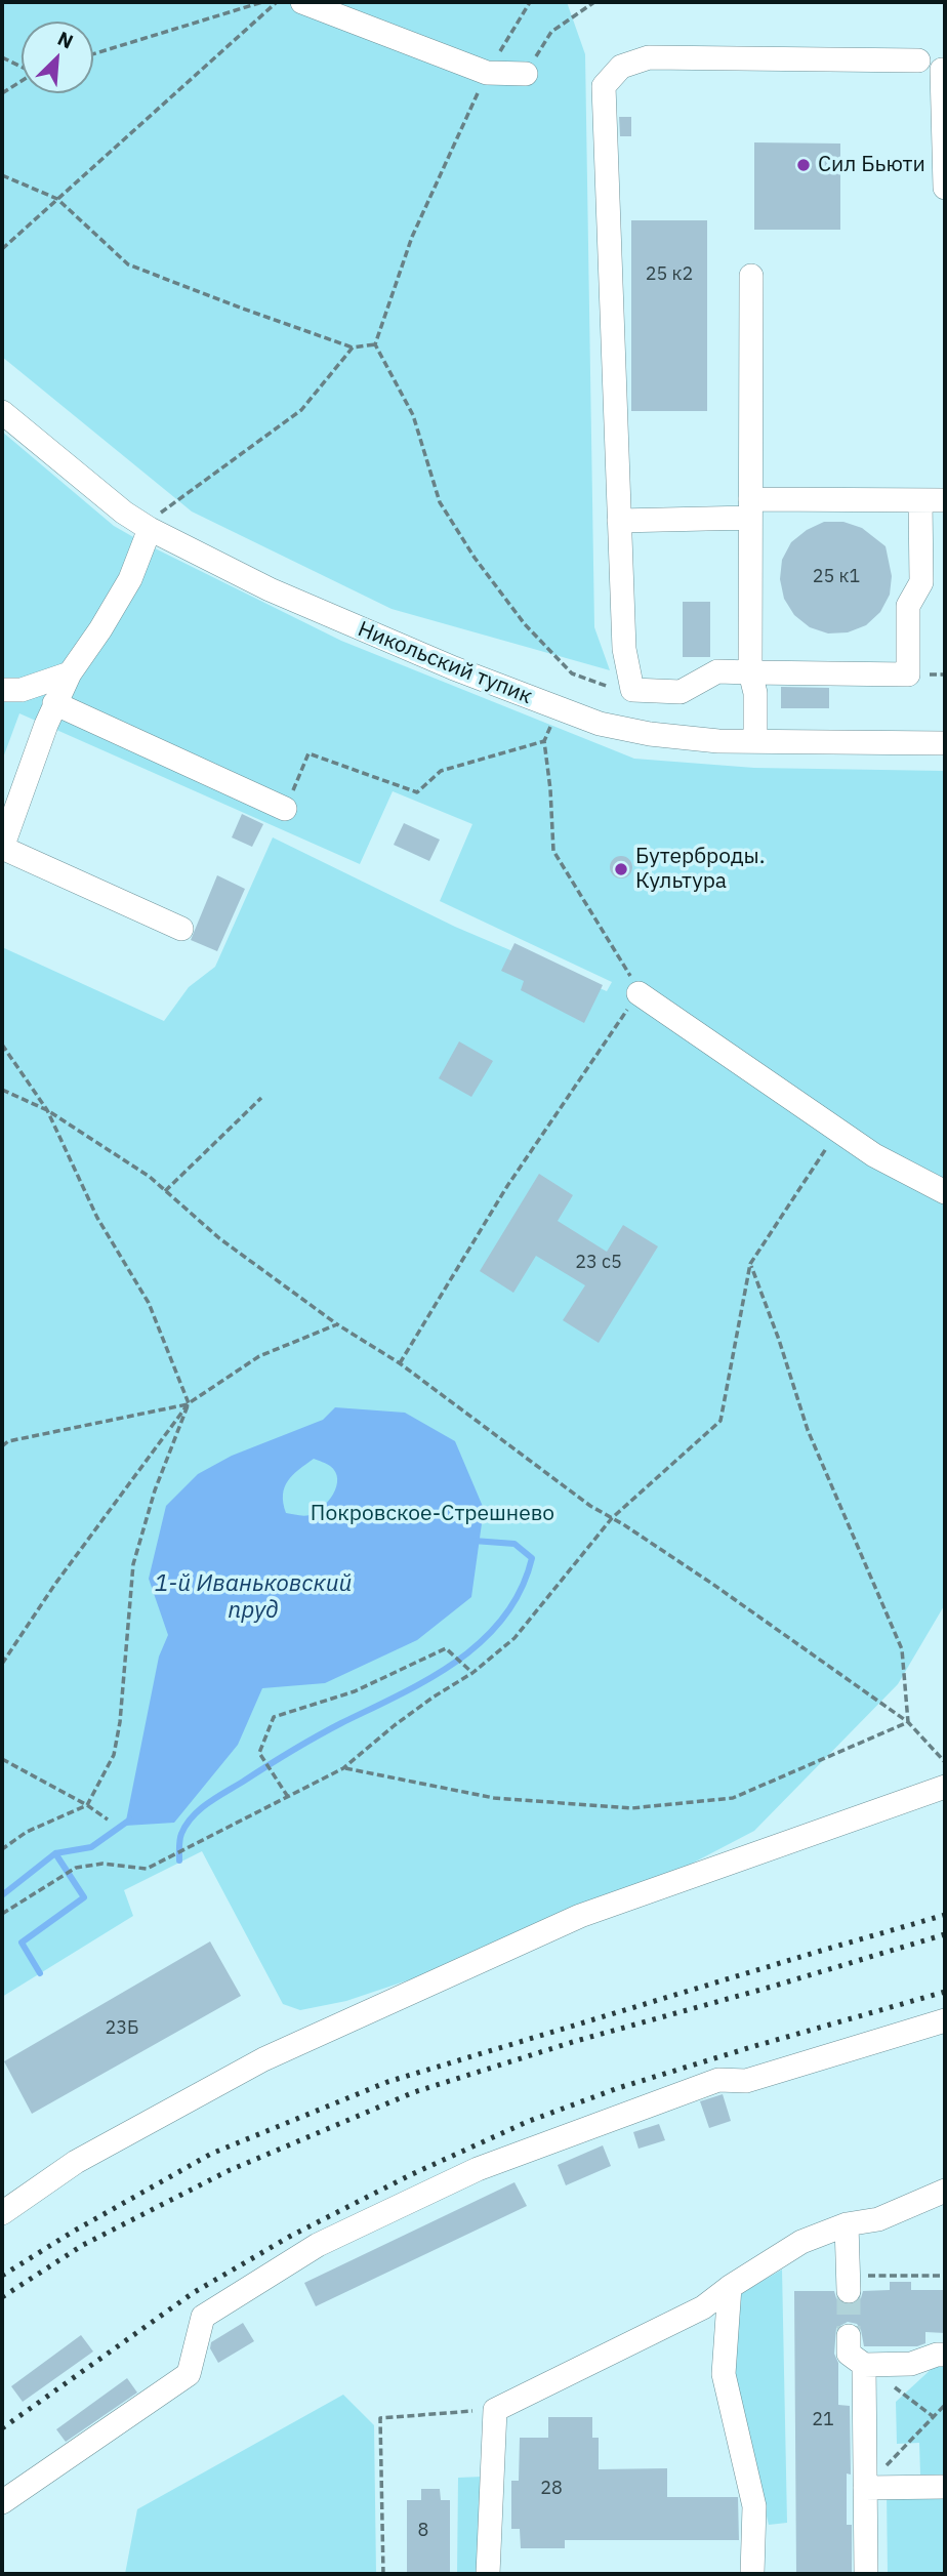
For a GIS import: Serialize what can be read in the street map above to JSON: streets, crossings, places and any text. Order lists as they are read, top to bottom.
{
  "streets": {
    "street": ["Никольский тупик"]
  },
  "water": ["1-й Иваньковский пруд"],
  "parks": ["Покровское-Стрешнево"],
  "places": ["Сил Бьюти", "Бутерброды. Культура"],
  "house_numbers": [
    "25 к2",
    "25 к1",
    "23 с5",
    "23Б",
    "21",
    "28",
    "8"
  ],
  "north": "top right"
}
